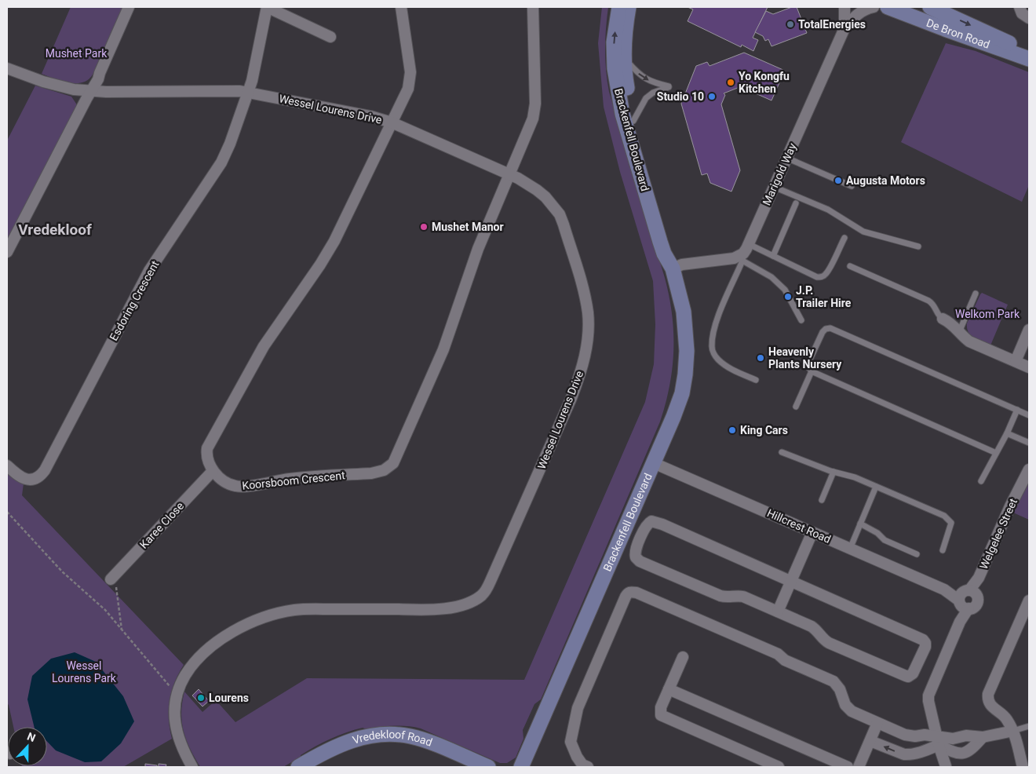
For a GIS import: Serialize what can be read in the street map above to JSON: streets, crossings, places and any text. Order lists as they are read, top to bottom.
{
  "streets": {
    "street": [
      "De Bron Road",
      "Wessel Lourens Drive",
      "Brackenfell Boulevard",
      "Marigold Way",
      "Esdoring Crescent",
      "Koorsboom Crescent",
      "Karee Close",
      "Hillcrest Road",
      "Welgelee Street",
      "Vredekloof Road"
    ]
  },
  "crossings": [
    ["Wessel Lourens Drive", "Esdoring Crescent"],
    ["Wessel Lourens Drive", "Koorsboom Crescent"],
    ["Brackenfell Boulevard", "Hillcrest Road"],
    ["Koorsboom Crescent", "Karee Close"],
    ["Hillcrest Road", "Welgelee Street"]
  ],
  "districts": ["Vredekloof"],
  "parks": ["Mushet Park", "Welkom Park", "Wessel Lourens Park"],
  "places": [
    "TotalEnergies",
    "Yo Kongfu Kitchen",
    "Studio 10",
    "Augusta Motors",
    "Mushet Manor",
    "J.P. Trailer Hire",
    "Heavenly Plants Nursery",
    "King Cars",
    "Lourens"
  ],
  "north": "top"
}
